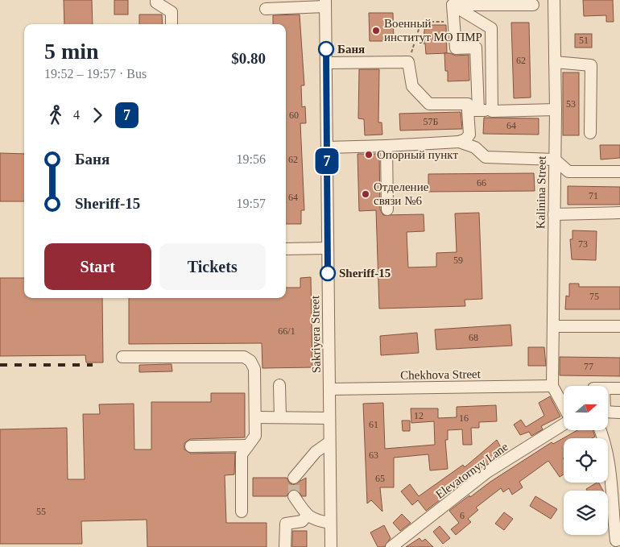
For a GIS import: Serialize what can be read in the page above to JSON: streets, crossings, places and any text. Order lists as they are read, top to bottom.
{
  "streets": {
    "street": [
      "Kalinina Street",
      "Sakriyera Street",
      "Chekhova Street",
      "Elevatornyy Lane"
    ]
  },
  "crossings": [
    ["Kalinina Street", "Chekhova Street"],
    ["Sakriyera Street", "Chekhova Street"]
  ],
  "places": [
    "Военный институт МО ПМР",
    "Баня",
    "Опорный пункт",
    "Отделение связи №6",
    "Sheriff-15"
  ],
  "lines": ["bus line 7"],
  "house_numbers": [
    "51",
    "62",
    "53",
    "60",
    "57Б",
    "64",
    "62",
    "66",
    "71",
    "64",
    "73",
    "59",
    "75",
    "66/1",
    "68",
    "77",
    "12",
    "16",
    "61",
    "63",
    "65",
    "55",
    "6"
  ],
  "north": "right",
  "page": {
    "on_map": "7",
    "heading": ["5 min", "19:52 – 19:57 · Bus", "$0.80"],
    "legs": ["4", "7"],
    "list": [
      {
        "name": "Баня",
        "value": "19:56"
      },
      {
        "name": "Sheriff-15",
        "value": "19:57"
      }
    ],
    "buttons": ["Start", "Tickets"]
  }
}
